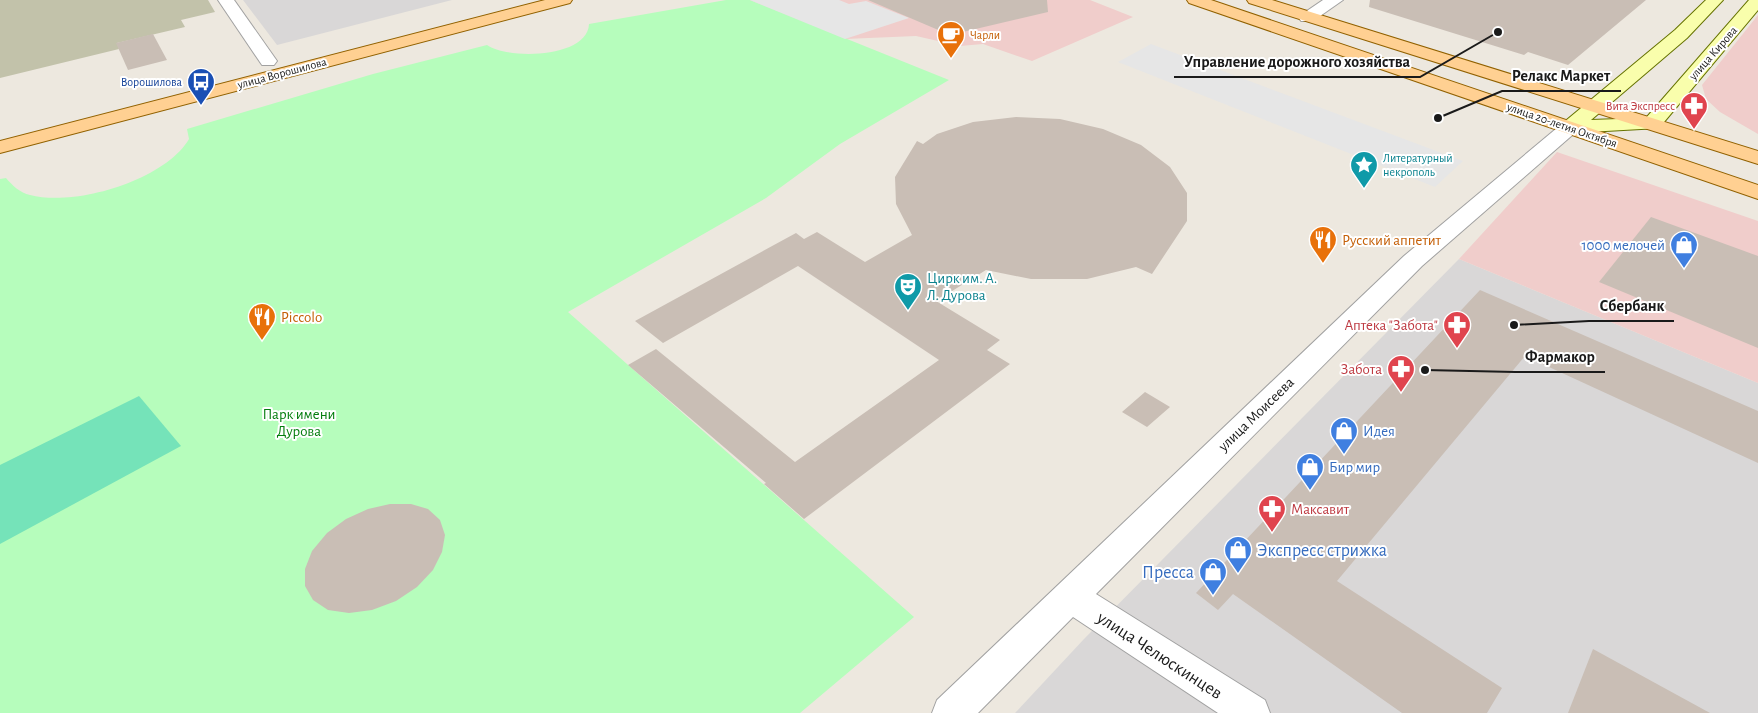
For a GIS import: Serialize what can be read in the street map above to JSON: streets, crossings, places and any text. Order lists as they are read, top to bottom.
{
  "streets": {
    "main road": ["улица Кирова", "улица Ворошилова", "улица 20-летия Октября"],
    "street": ["улица Моисеева", "улица Челюскинцев"]
  },
  "crossings": [
    ["улица Кирова", "улица 20-летия Октября"],
    ["улица 20-летия Октября", "улица Моисеева"],
    ["улица Моисеева", "улица Челюскинцев"]
  ],
  "parks": ["Парк имени Дурова"],
  "places": {
    "other": [
      "Управление дорожного хозяйства",
      "Релакс Маркет",
      "Сбербанк",
      "Фармакор"
    ],
    "cafe": ["Чарли"],
    "bus stop": ["Ворошилова"],
    "pharmacy": [
      "Вита Экспресс",
      "Аптека \"Забота\"",
      "Забота",
      "Максавит"
    ],
    "place": ["Литературный некрополь"],
    "restaurant": ["Русский аппетит", "Piccolo"],
    "shop": [
      "1000 мелочей",
      "Идея",
      "Бир мир",
      "Экспресс стрижка",
      "Пресса"
    ],
    "theatre": ["Цирк им. А. Л. Дурова"]
  }
}
